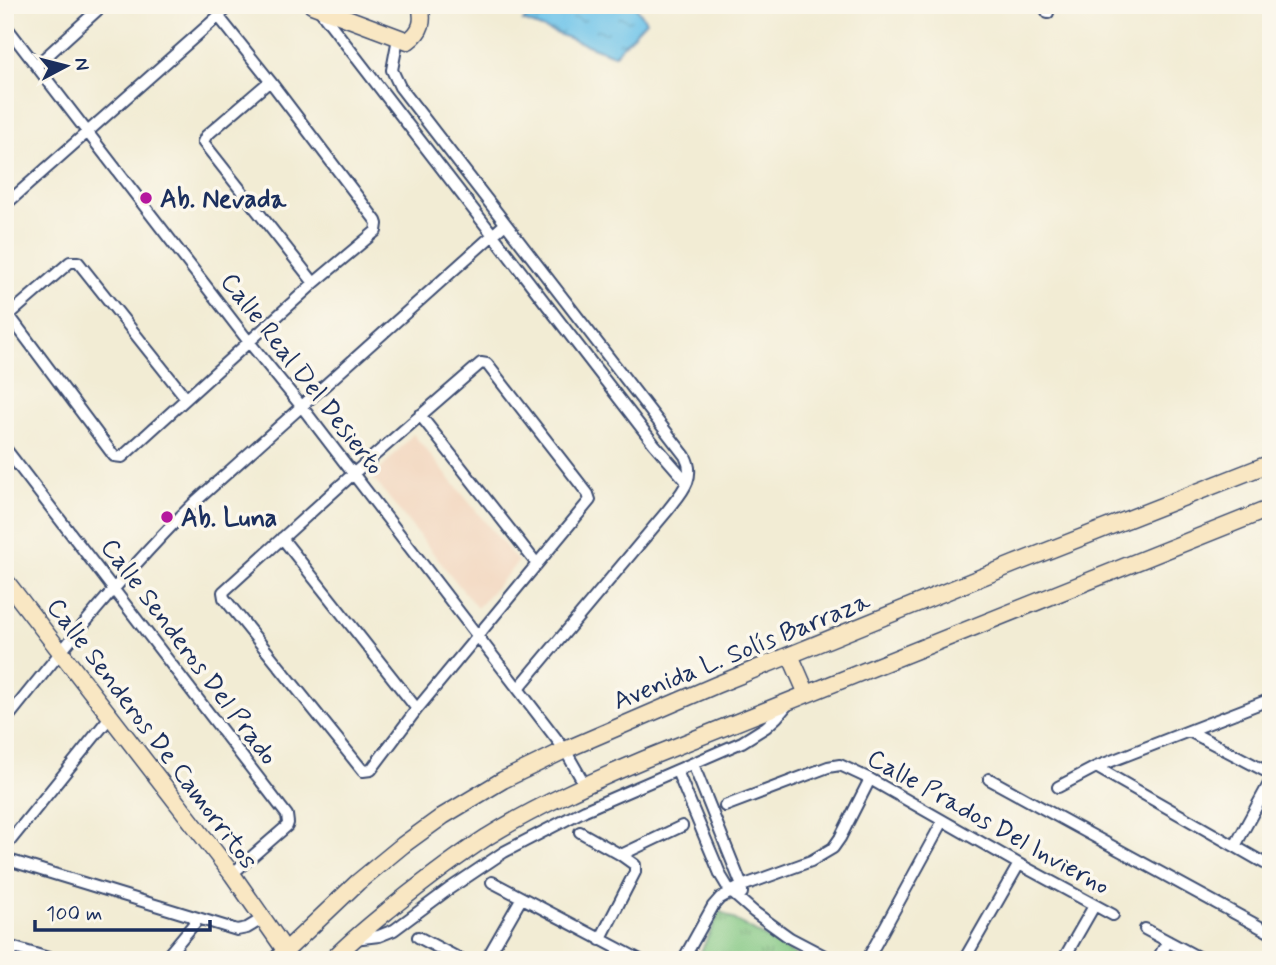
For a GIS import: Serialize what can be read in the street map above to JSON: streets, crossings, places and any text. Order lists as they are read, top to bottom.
{
  "streets": {
    "main road": ["Avenida L. Solís Barraza", "Calle Senderos De Camorritos"],
    "street": ["Calle Real Del Desierto", "Calle Senderos Del Prado", "Calle Prados Del Invierno"]
  },
  "crossings": [
    ["Calle Real Del Desierto", "Avenida L. Solís Barraza"],
    ["Avenida L. Solís Barraza", "Calle Senderos De Camorritos"],
    ["Calle Senderos Del Prado", "Calle Senderos De Camorritos"]
  ],
  "places": ["Ab. Nevada", "Ab. Luna"],
  "scale_bar": "100 m",
  "north": "right"
}
